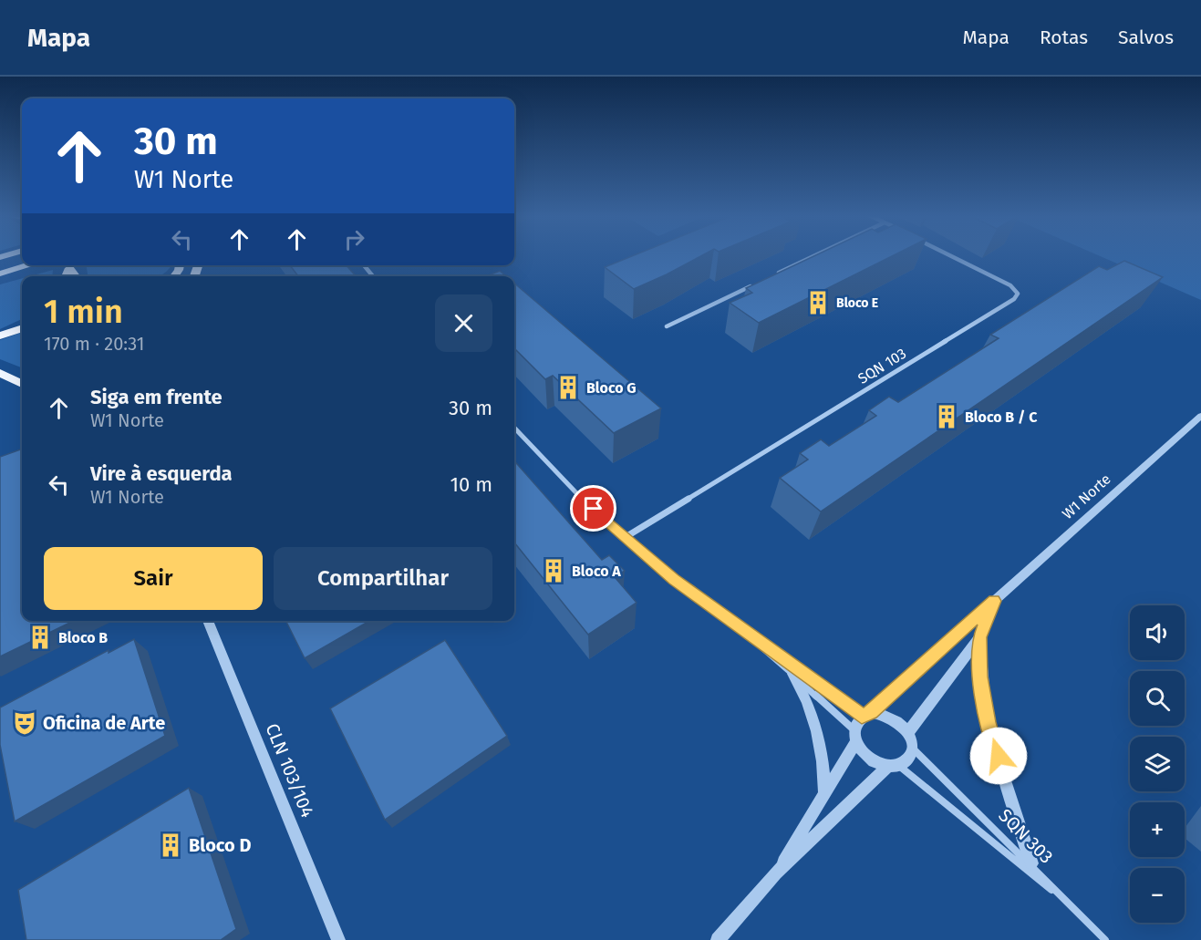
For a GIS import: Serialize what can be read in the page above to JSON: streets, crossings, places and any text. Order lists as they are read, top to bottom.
{
  "streets": {
    "street": [
      "SQN 103",
      "W1 Norte",
      "CLN 103/104",
      "SQN 303"
    ]
  },
  "crossings": [
    ["W1 Norte", "SQN 303"]
  ],
  "places": {
    "building": [
      "Bloco E",
      "Bloco G",
      "Bloco B / C",
      "Bloco A",
      "Bloco B",
      "Bloco D"
    ],
    "theatre": ["Oficina de Arte"]
  },
  "page": {
    "header": "Mapa",
    "nav": ["Mapa", "Rotas", "Salvos"],
    "turn": ["30 m", "W1 Norte"],
    "heading": ["1 min", "170 m · 20:31"],
    "list": [
      {
        "name": "Siga em frente",
        "note": "W1 Norte",
        "value": "30 m"
      },
      {
        "name": "Vire à esquerda",
        "note": "W1 Norte",
        "value": "10 m"
      }
    ],
    "buttons": ["Sair", "Compartilhar"],
    "map_buttons": ["+", "−"]
  }
}
